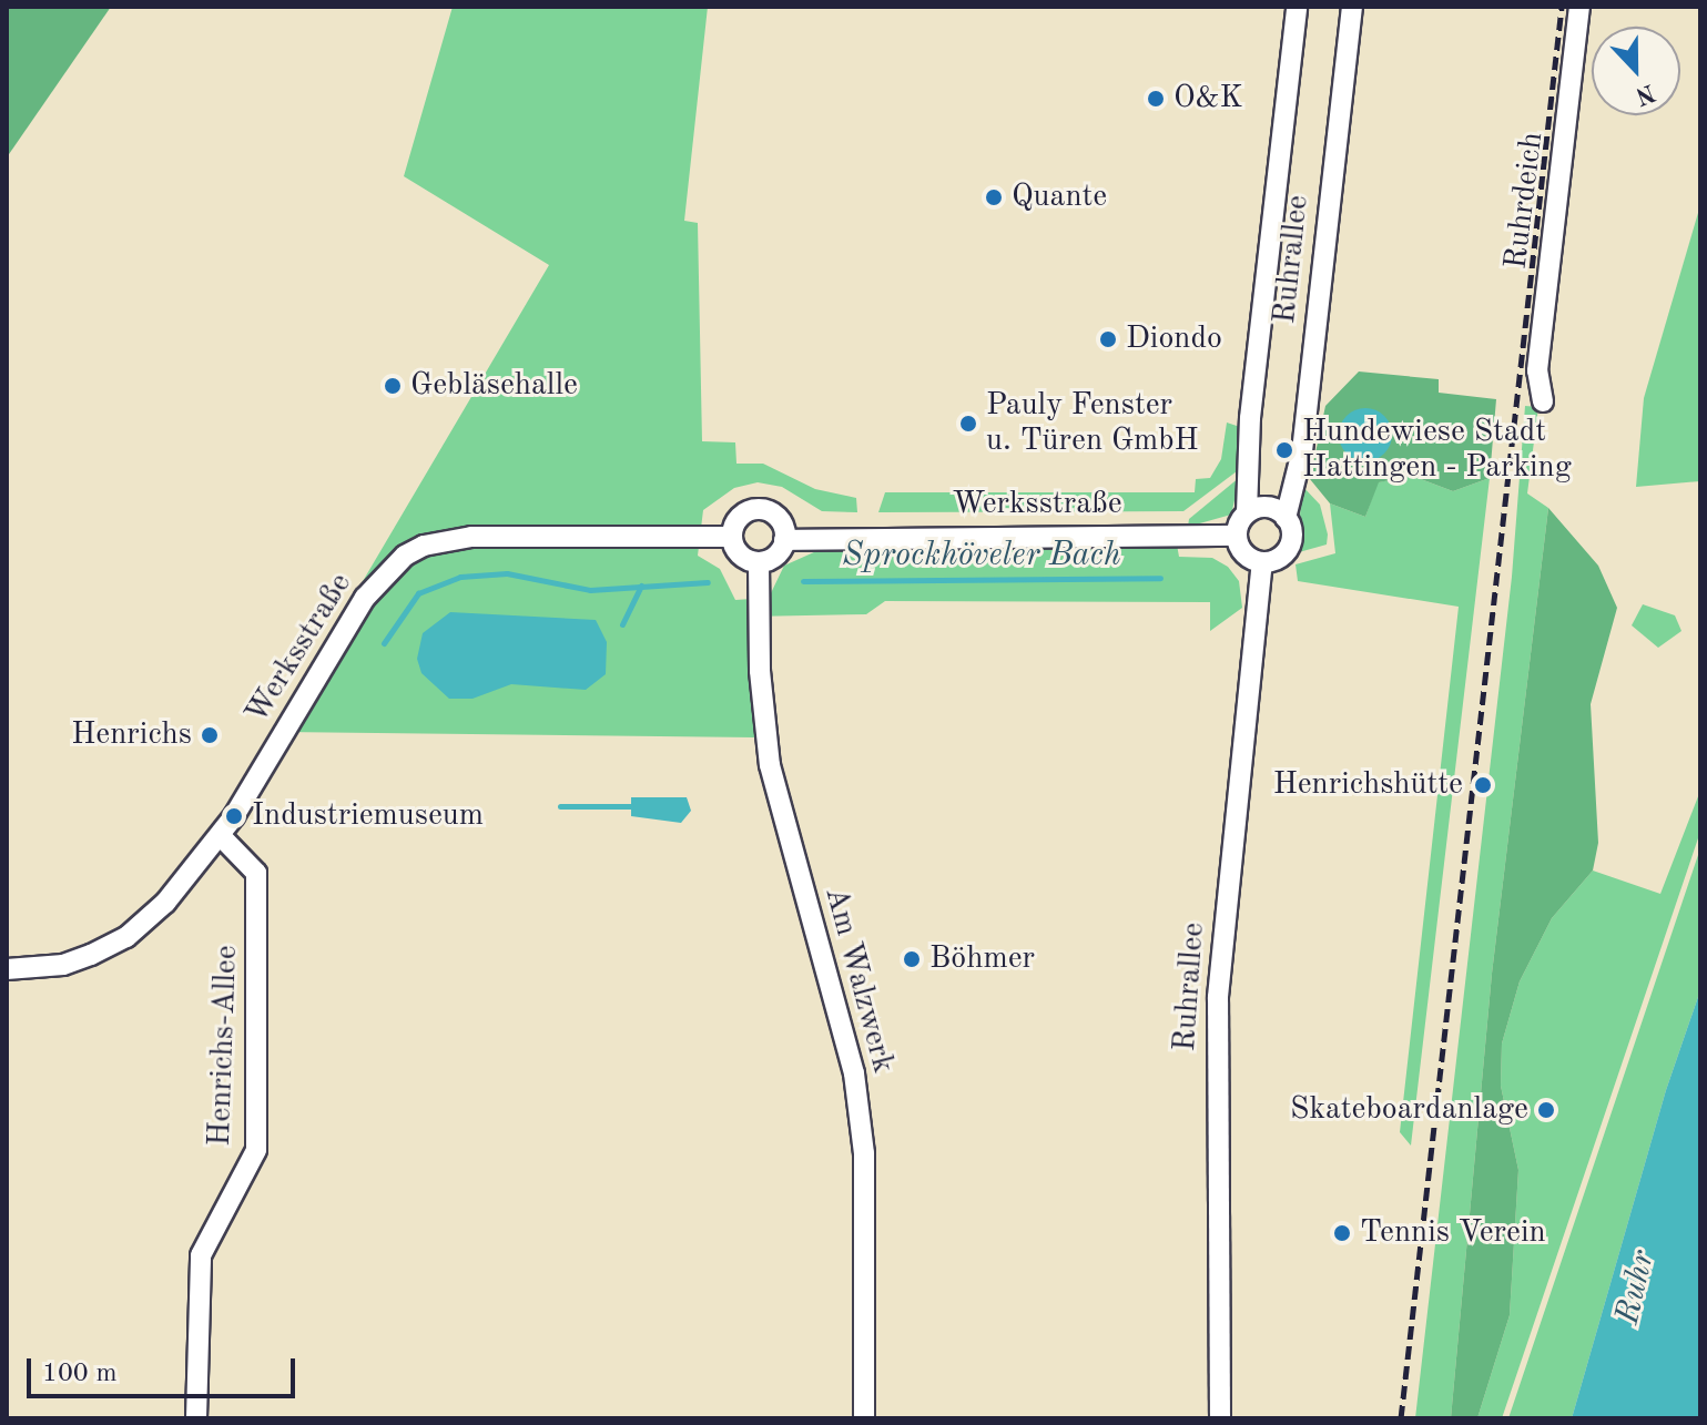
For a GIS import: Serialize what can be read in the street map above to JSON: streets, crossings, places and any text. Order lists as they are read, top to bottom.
{
  "streets": {
    "street": [
      "Ruhrdeich",
      "Ruhrallee",
      "Werksstraße",
      "Am Walzwerk",
      "Henrichs-Allee"
    ]
  },
  "crossings": [
    ["Ruhrallee", "Werksstraße"],
    ["Werksstraße", "Am Walzwerk"],
    ["Werksstraße", "Henrichs-Allee"]
  ],
  "water": ["Sprockhöveler Bach", "Ruhr"],
  "places": [
    "O&K",
    "Quante",
    "Diondo",
    "Gebläsehalle",
    "Pauly Fenster u. Türen GmbH",
    "Hundewiese Stadt Hattingen - Parking",
    "Henrichs",
    "Henrichshütte",
    "Industriemuseum",
    "Böhmer",
    "Skateboardanlage",
    "Tennis Verein"
  ],
  "scale_bar": "100 m",
  "north": "bottom"
}
